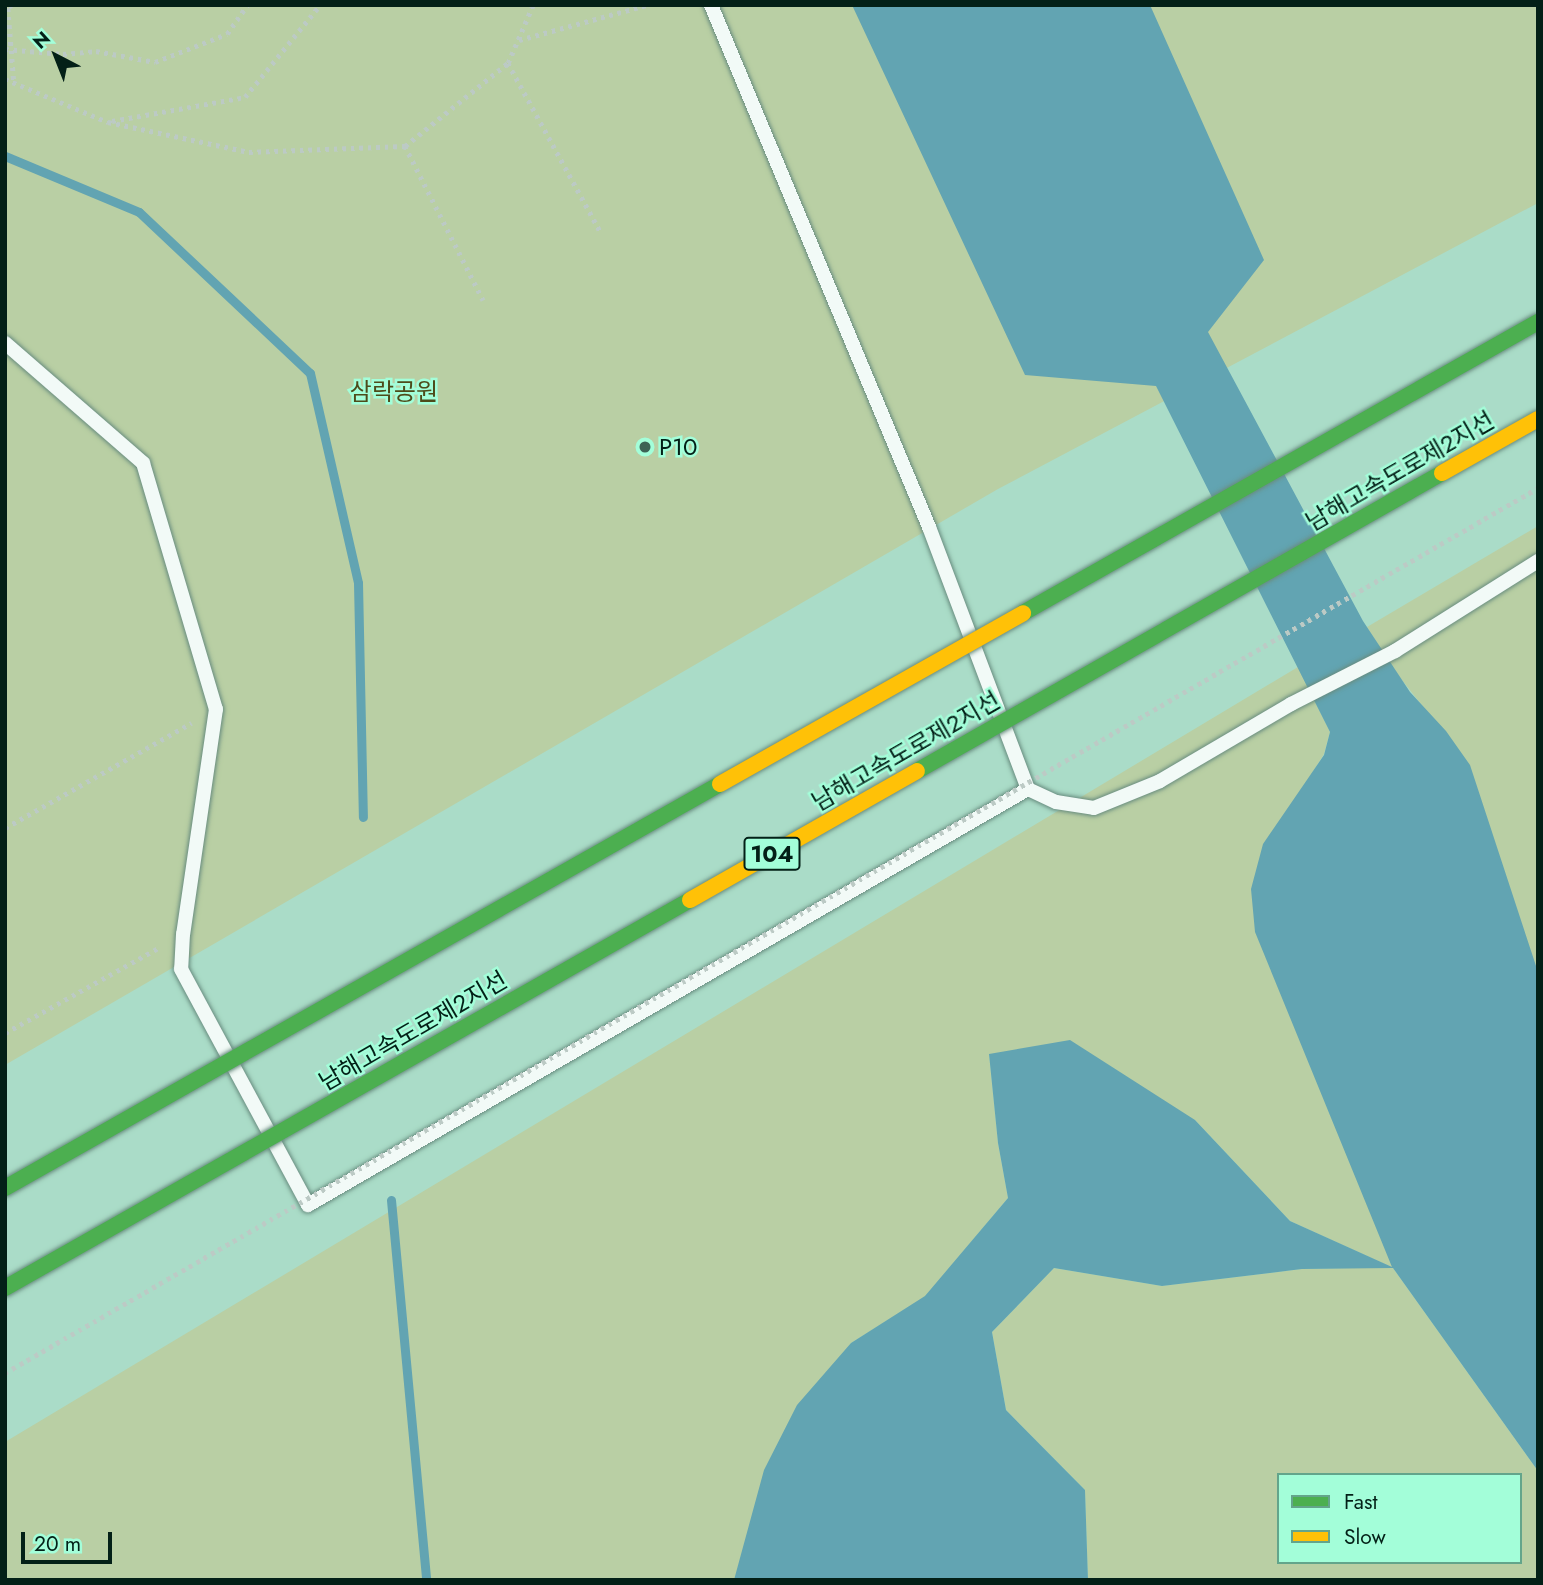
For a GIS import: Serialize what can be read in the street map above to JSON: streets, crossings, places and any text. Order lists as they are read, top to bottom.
{
  "streets": {
    "highway": ["남해고속도로제2지선", "104"]
  },
  "parks": ["삼락공원"],
  "places": ["P10"],
  "legend": ["Fast", "Slow"],
  "scale_bar": "20 m",
  "north": "top left"
}
